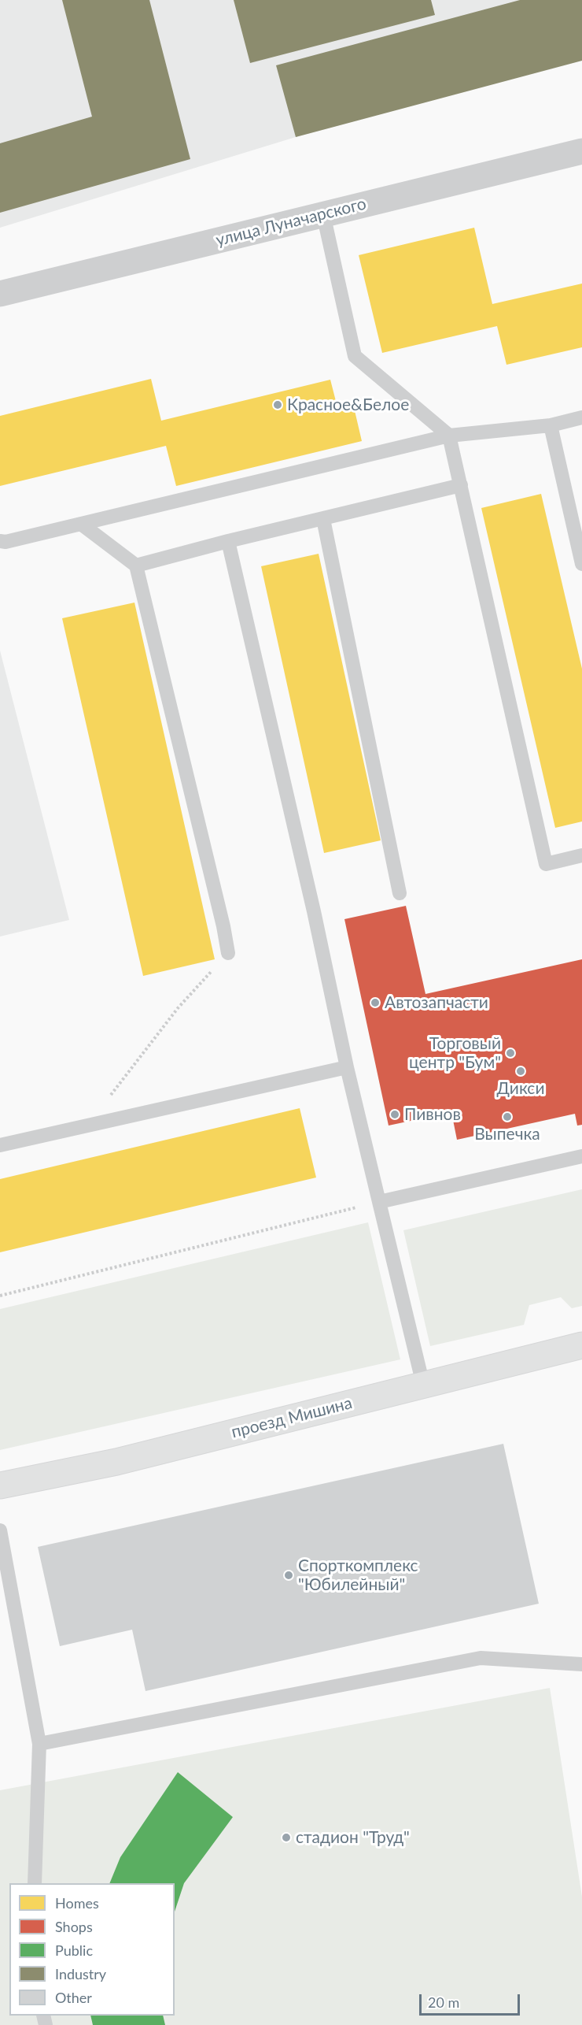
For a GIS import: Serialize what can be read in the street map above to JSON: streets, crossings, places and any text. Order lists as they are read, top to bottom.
{
  "streets": {
    "main road": ["проезд Мишина"],
    "street": ["улица Луначарского"]
  },
  "places": [
    "Красное&Белое",
    "Автозапчасти",
    "Торговый центр \"Бум\"",
    "Дикси",
    "Пивнов",
    "Выпечка",
    "Спорткомплекс \"Юбилейный\"",
    "стадион \"Труд\""
  ],
  "legend": [
    "Homes",
    "Shops",
    "Public",
    "Industry",
    "Other"
  ],
  "scale_bar": "20 m"
}
